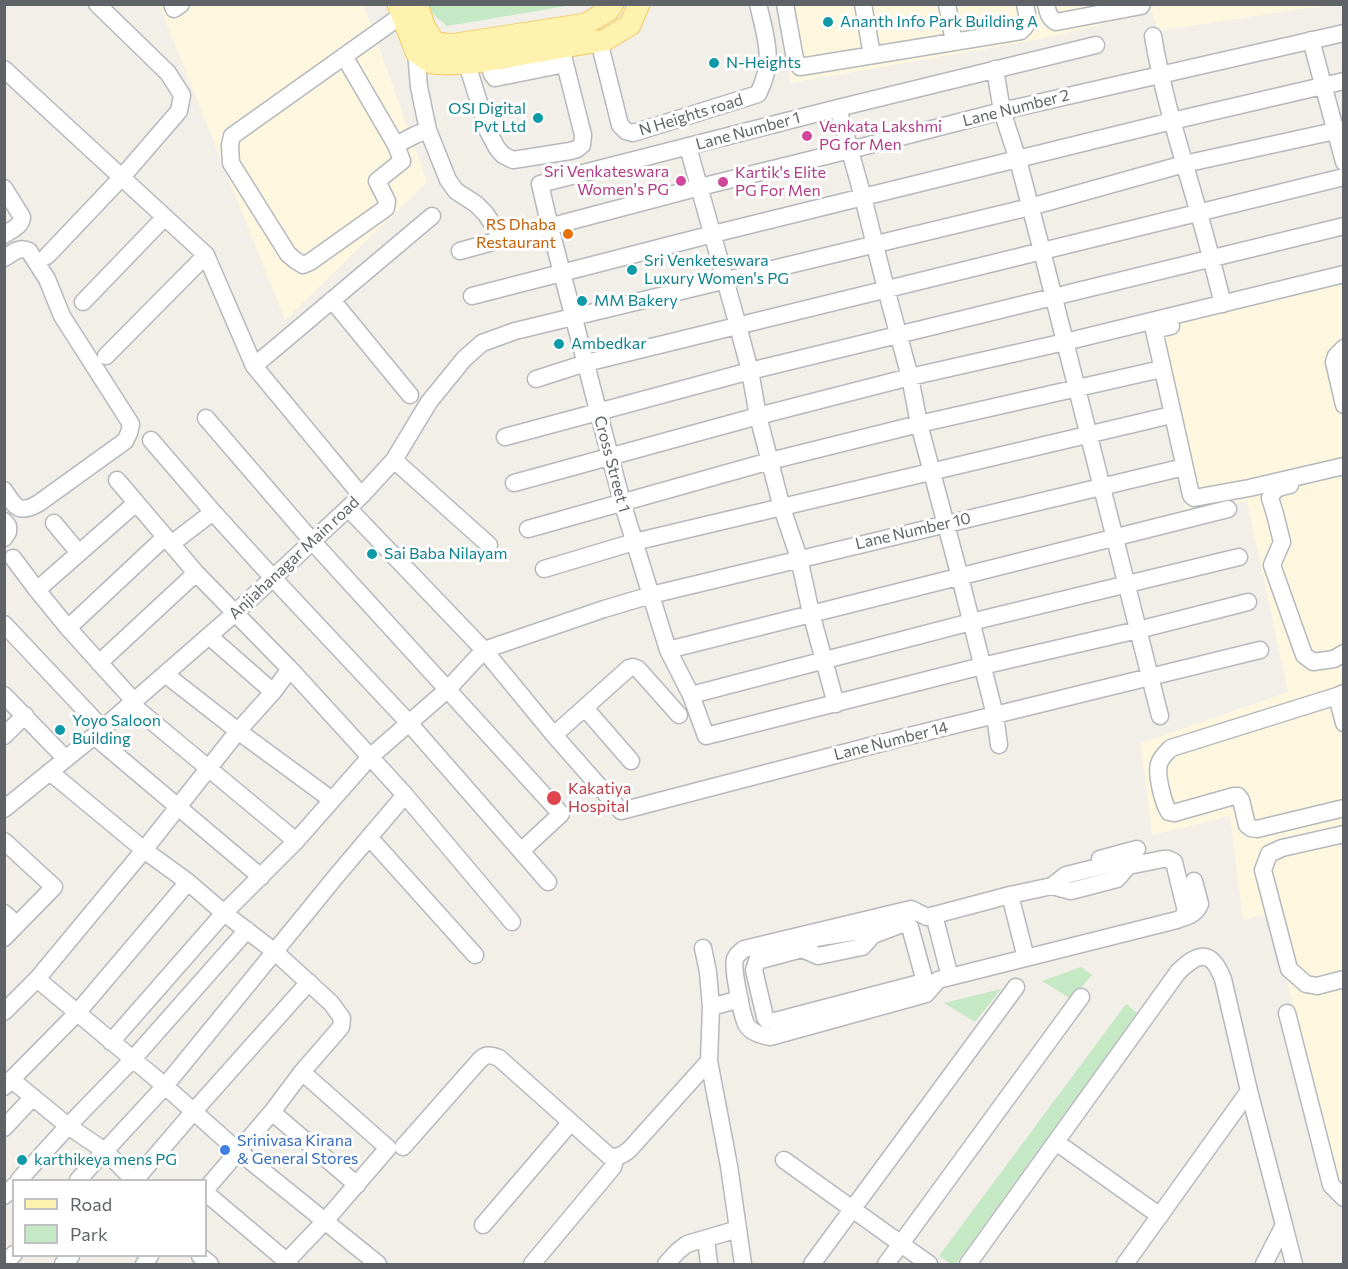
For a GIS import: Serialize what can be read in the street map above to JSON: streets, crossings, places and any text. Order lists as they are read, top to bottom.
{
  "streets": {
    "street": [
      "Lane Number 2",
      "N Heights road",
      "Lane Number 1",
      "Cross Street 1",
      "Lane Number 10",
      "Anjiahanagar Main road",
      "Lane Number 14"
    ]
  },
  "crossings": [
    ["Lane Number 2", "Cross Street 1"],
    ["Lane Number 1", "Cross Street 1"],
    ["Cross Street 1", "Lane Number 10"],
    ["Cross Street 1", "Anjiahanagar Main road"]
  ],
  "places": [
    "Ananth Info Park Building A",
    "N-Heights",
    "OSI Digital Pvt Ltd",
    "Venkata Lakshmi PG for Men",
    "Sri Venkateswara Women's PG",
    "Kartik's Elite PG For Men",
    "RS Dhaba Restaurant",
    "Sri Venketeswara Luxury Women's PG",
    "MM Bakery",
    "Ambedkar",
    "Sai Baba Nilayam",
    "Yoyo Saloon Building",
    "Kakatiya Hospital",
    "Srinivasa Kirana & General Stores",
    "karthikeya mens PG"
  ],
  "legend": ["Road", "Park"]
}
